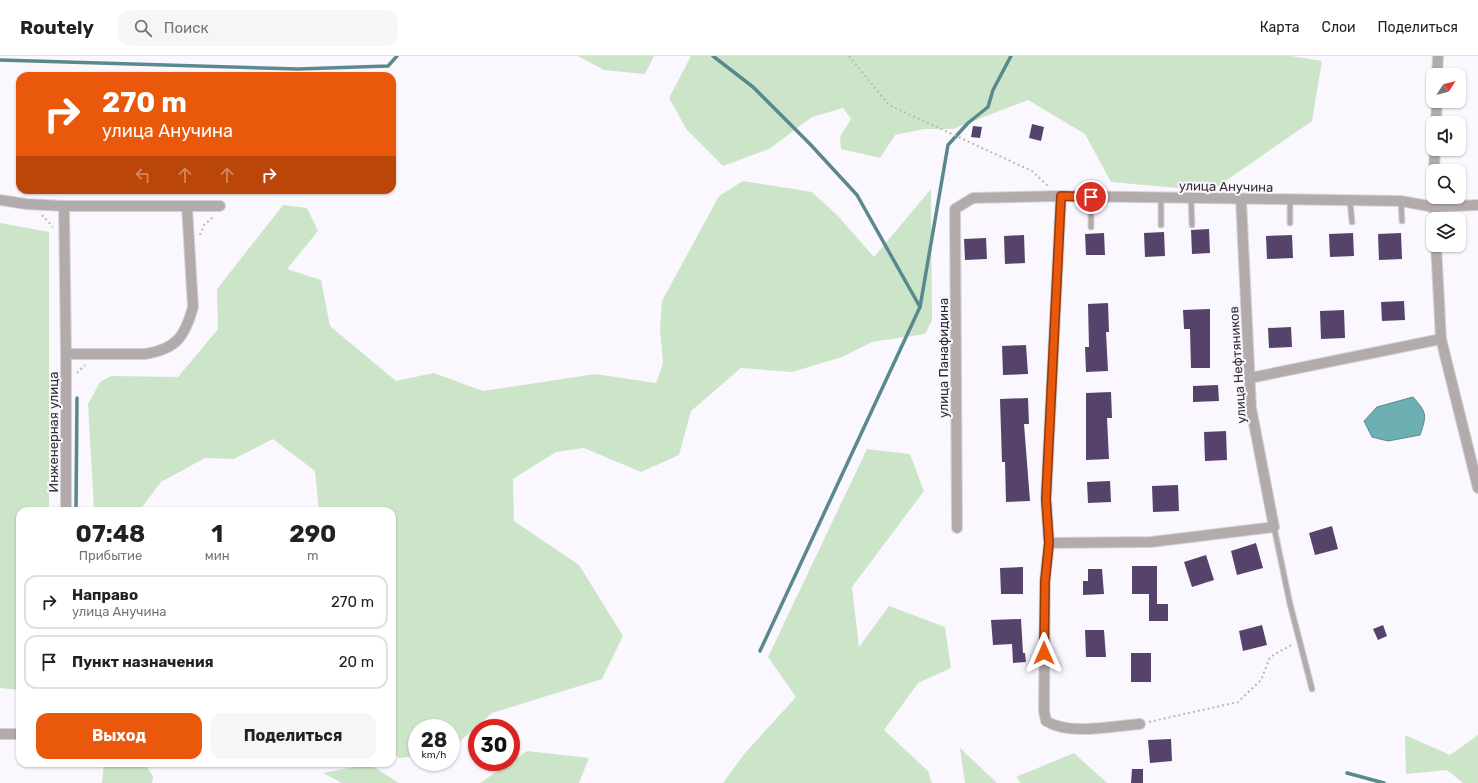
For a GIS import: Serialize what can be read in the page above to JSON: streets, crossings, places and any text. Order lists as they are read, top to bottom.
{
  "streets": {
    "street": [
      "улица Анучина",
      "улица Панафидина",
      "улица Нефтяников",
      "Инженерная улица"
    ]
  },
  "crossings": [
    ["улица Анучина", "улица Панафидина"],
    ["улица Анучина", "улица Нефтяников"]
  ],
  "north": "top right",
  "page": {
    "header": "Routely",
    "search": "Поиск",
    "nav": ["Карта", "Слои", "Поделиться"],
    "turn": ["270 m", "улица Анучина"],
    "eta": [
      "07:48",
      "Прибытие",
      "1",
      "мин",
      "290",
      "m"
    ],
    "list": [
      {
        "name": "Направо",
        "note": "улица Анучина",
        "value": "270 m"
      },
      {
        "name": "Пункт назначения",
        "value": "20 m"
      }
    ],
    "buttons": ["Выход", "Поделиться"],
    "speed": "28 km/h",
    "limit": "30"
  }
}
